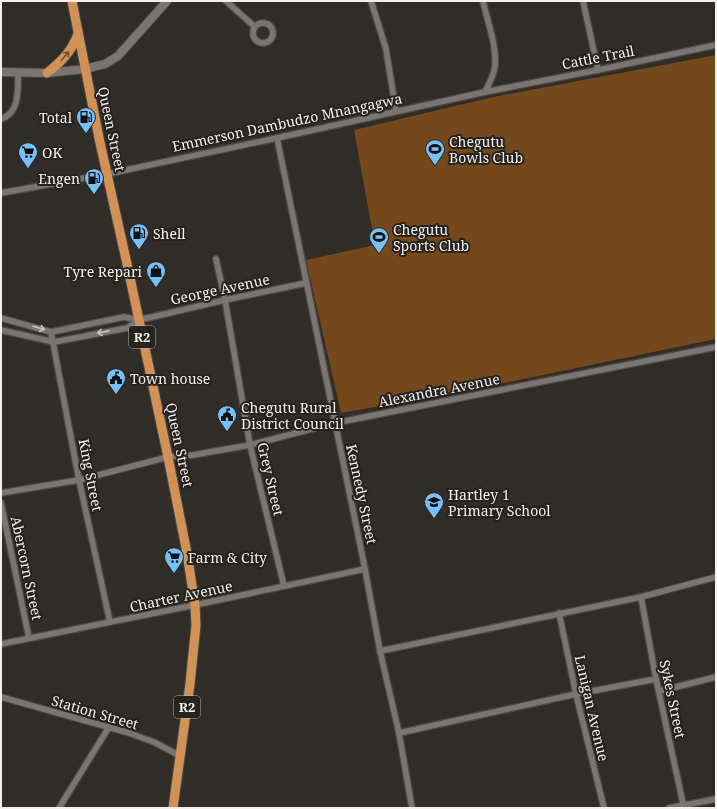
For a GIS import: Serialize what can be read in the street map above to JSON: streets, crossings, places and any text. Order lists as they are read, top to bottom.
{
  "streets": {
    "highway": ["Queen Street", "R2"],
    "street": [
      "Cattle Trail",
      "Emmerson Dambudzo Mnangagwa",
      "George Avenue",
      "Alexandra Avenue",
      "King Street",
      "Grey Street",
      "Kennedy Street",
      "Abercorn Street",
      "Charter Avenue",
      "Sykes Street",
      "Lanigan Avenue",
      "Station Street"
    ]
  },
  "crossings": [
    ["Cattle Trail", "Emmerson Dambudzo Mnangagwa"],
    ["Emmerson Dambudzo Mnangagwa", "Queen Street"],
    ["Emmerson Dambudzo Mnangagwa", "Kennedy Street"],
    ["Queen Street", "George Avenue"],
    ["Queen Street", "R2"],
    ["Queen Street", "Alexandra Avenue"],
    ["Queen Street", "Charter Avenue"],
    ["Queen Street", "Station Street"],
    ["George Avenue", "King Street"],
    ["George Avenue", "Grey Street"],
    ["George Avenue", "Kennedy Street"],
    ["Alexandra Avenue", "King Street"],
    ["Alexandra Avenue", "Grey Street"],
    ["Alexandra Avenue", "Kennedy Street"],
    ["King Street", "Charter Avenue"],
    ["Grey Street", "Charter Avenue"],
    ["Kennedy Street", "Charter Avenue"],
    ["Abercorn Street", "Charter Avenue"]
  ],
  "places": {
    "fuel station": ["Total", "Engen", "Shell"],
    "sports": ["Chegutu Bowls Club", "Chegutu Sports Club"],
    "supermarket": ["OK", "Farm & City"],
    "shop": ["Tyre Repari"],
    "public building": ["Town house", "Chegutu Rural District Council"],
    "school or university": ["Hartley 1 Primary School"]
  }
}
